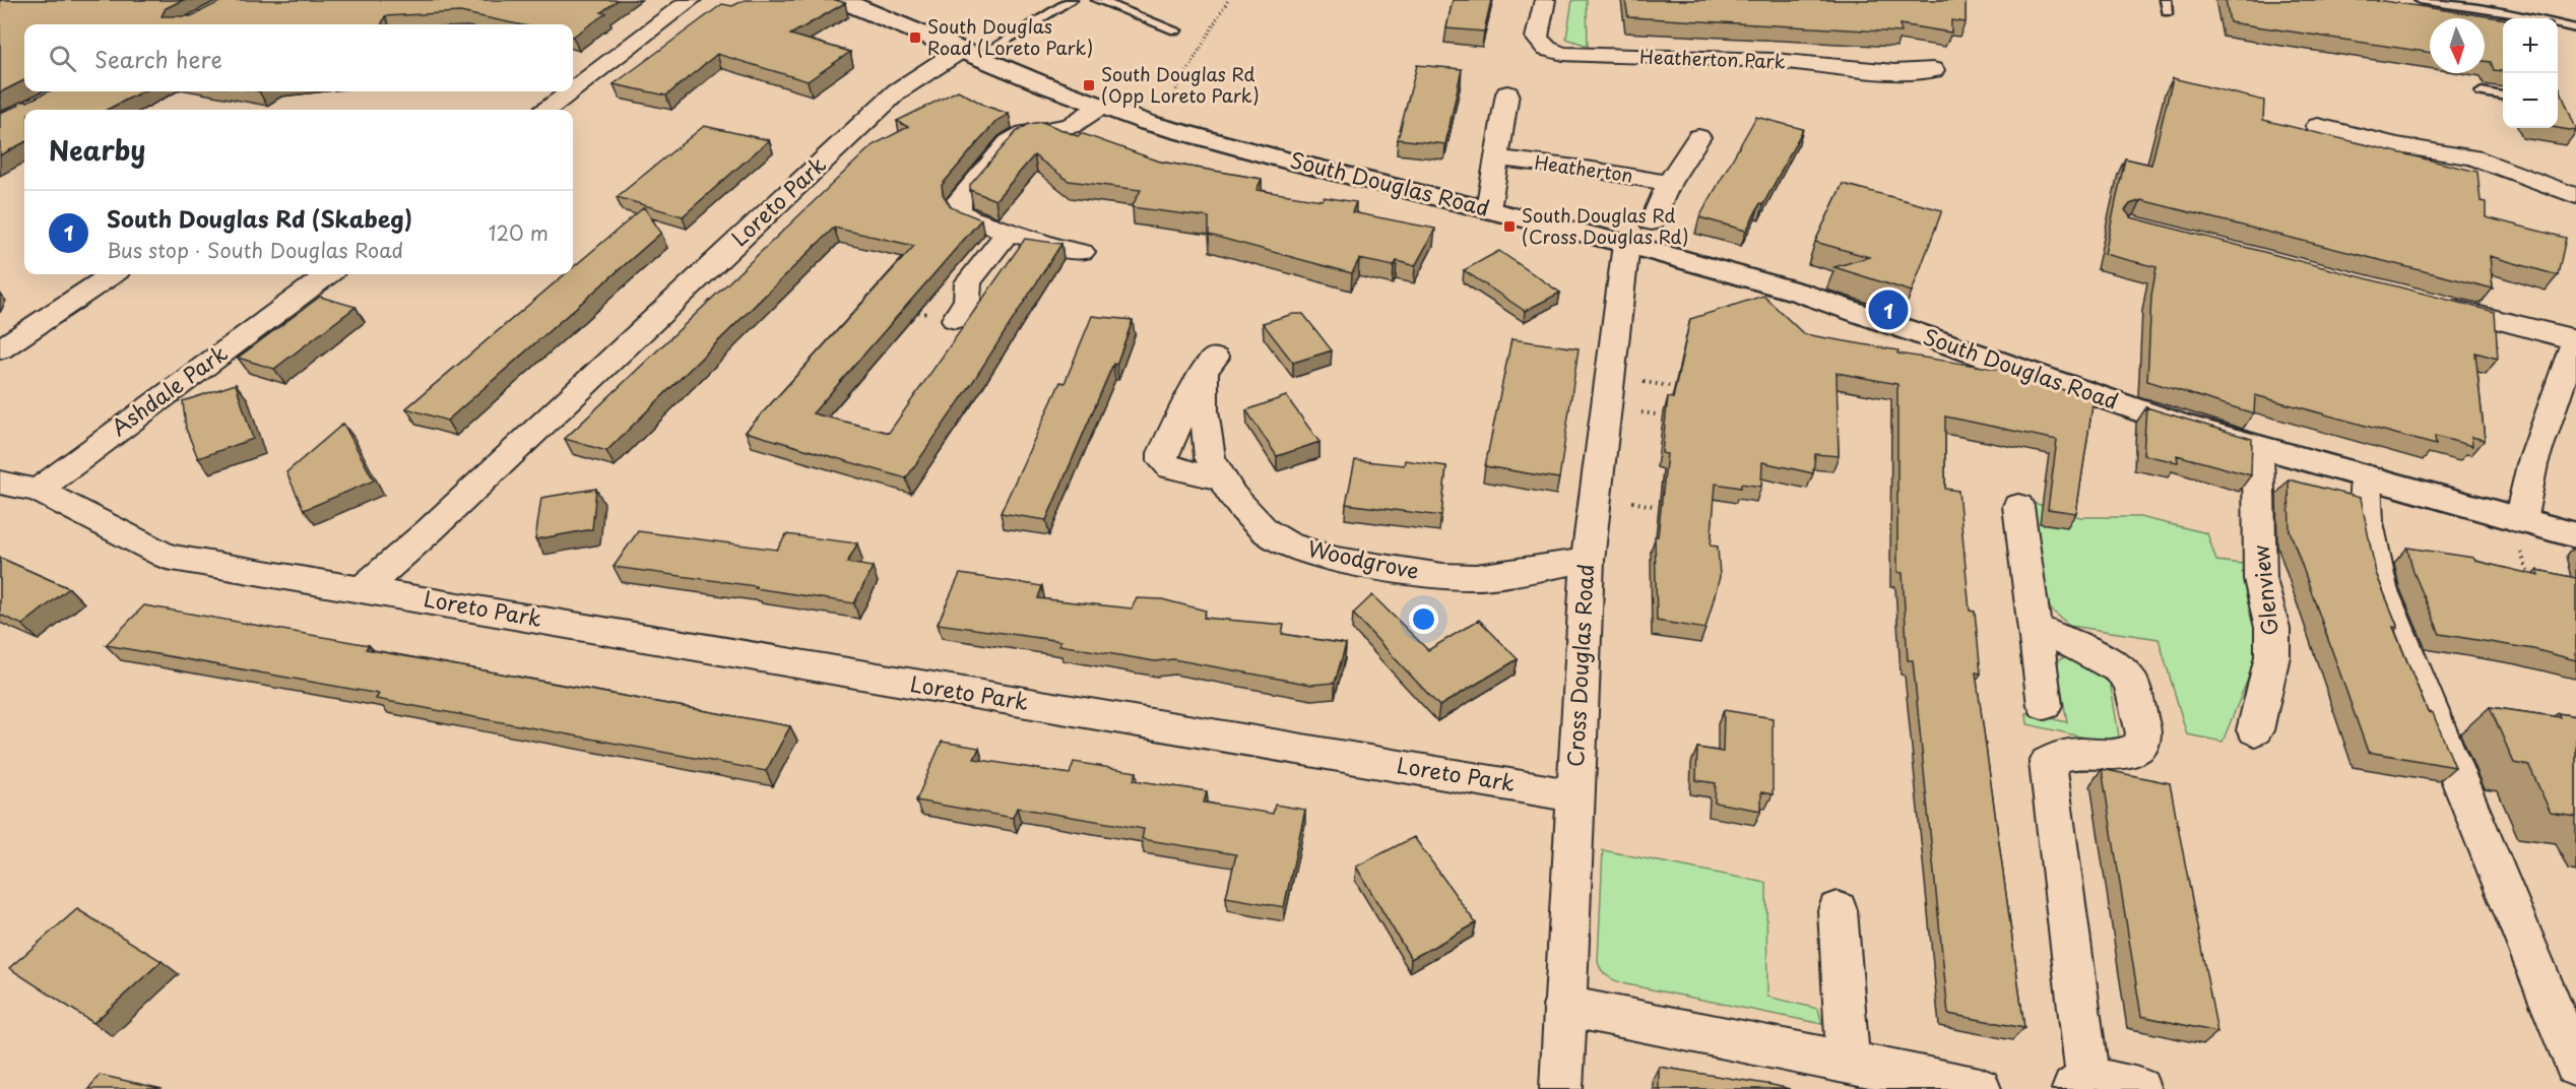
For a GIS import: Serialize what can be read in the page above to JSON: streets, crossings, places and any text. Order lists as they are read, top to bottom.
{
  "streets": {
    "main road": ["South Douglas Road"],
    "street": [
      "Heatherton Park",
      "Heatherton",
      "Loreto Park",
      "Ashdale Park",
      "Woodgrove",
      "Glenview",
      "Cross Douglas Road"
    ]
  },
  "crossings": [
    ["South Douglas Road", "Loreto Park"],
    ["South Douglas Road", "Glenview"],
    ["South Douglas Road", "Cross Douglas Road"],
    ["Loreto Park", "Ashdale Park"],
    ["Loreto Park", "Cross Douglas Road"],
    ["Woodgrove", "Cross Douglas Road"]
  ],
  "places": {
    "transit": ["South Douglas Road (Loreto Park)", "South Douglas Rd (Opp Loreto Park)", "South Douglas Rd (Cross Douglas Rd)"]
  },
  "north": "bottom",
  "page": {
    "map_buttons": ["+", "−"],
    "search": "Search here",
    "heading": "Nearby",
    "list": [
      {
        "mark": "1",
        "name": "South Douglas Rd (Skabeg)",
        "note": "Bus stop · South Douglas Road",
        "value": "120 m"
      }
    ],
    "pins": "1"
  }
}
